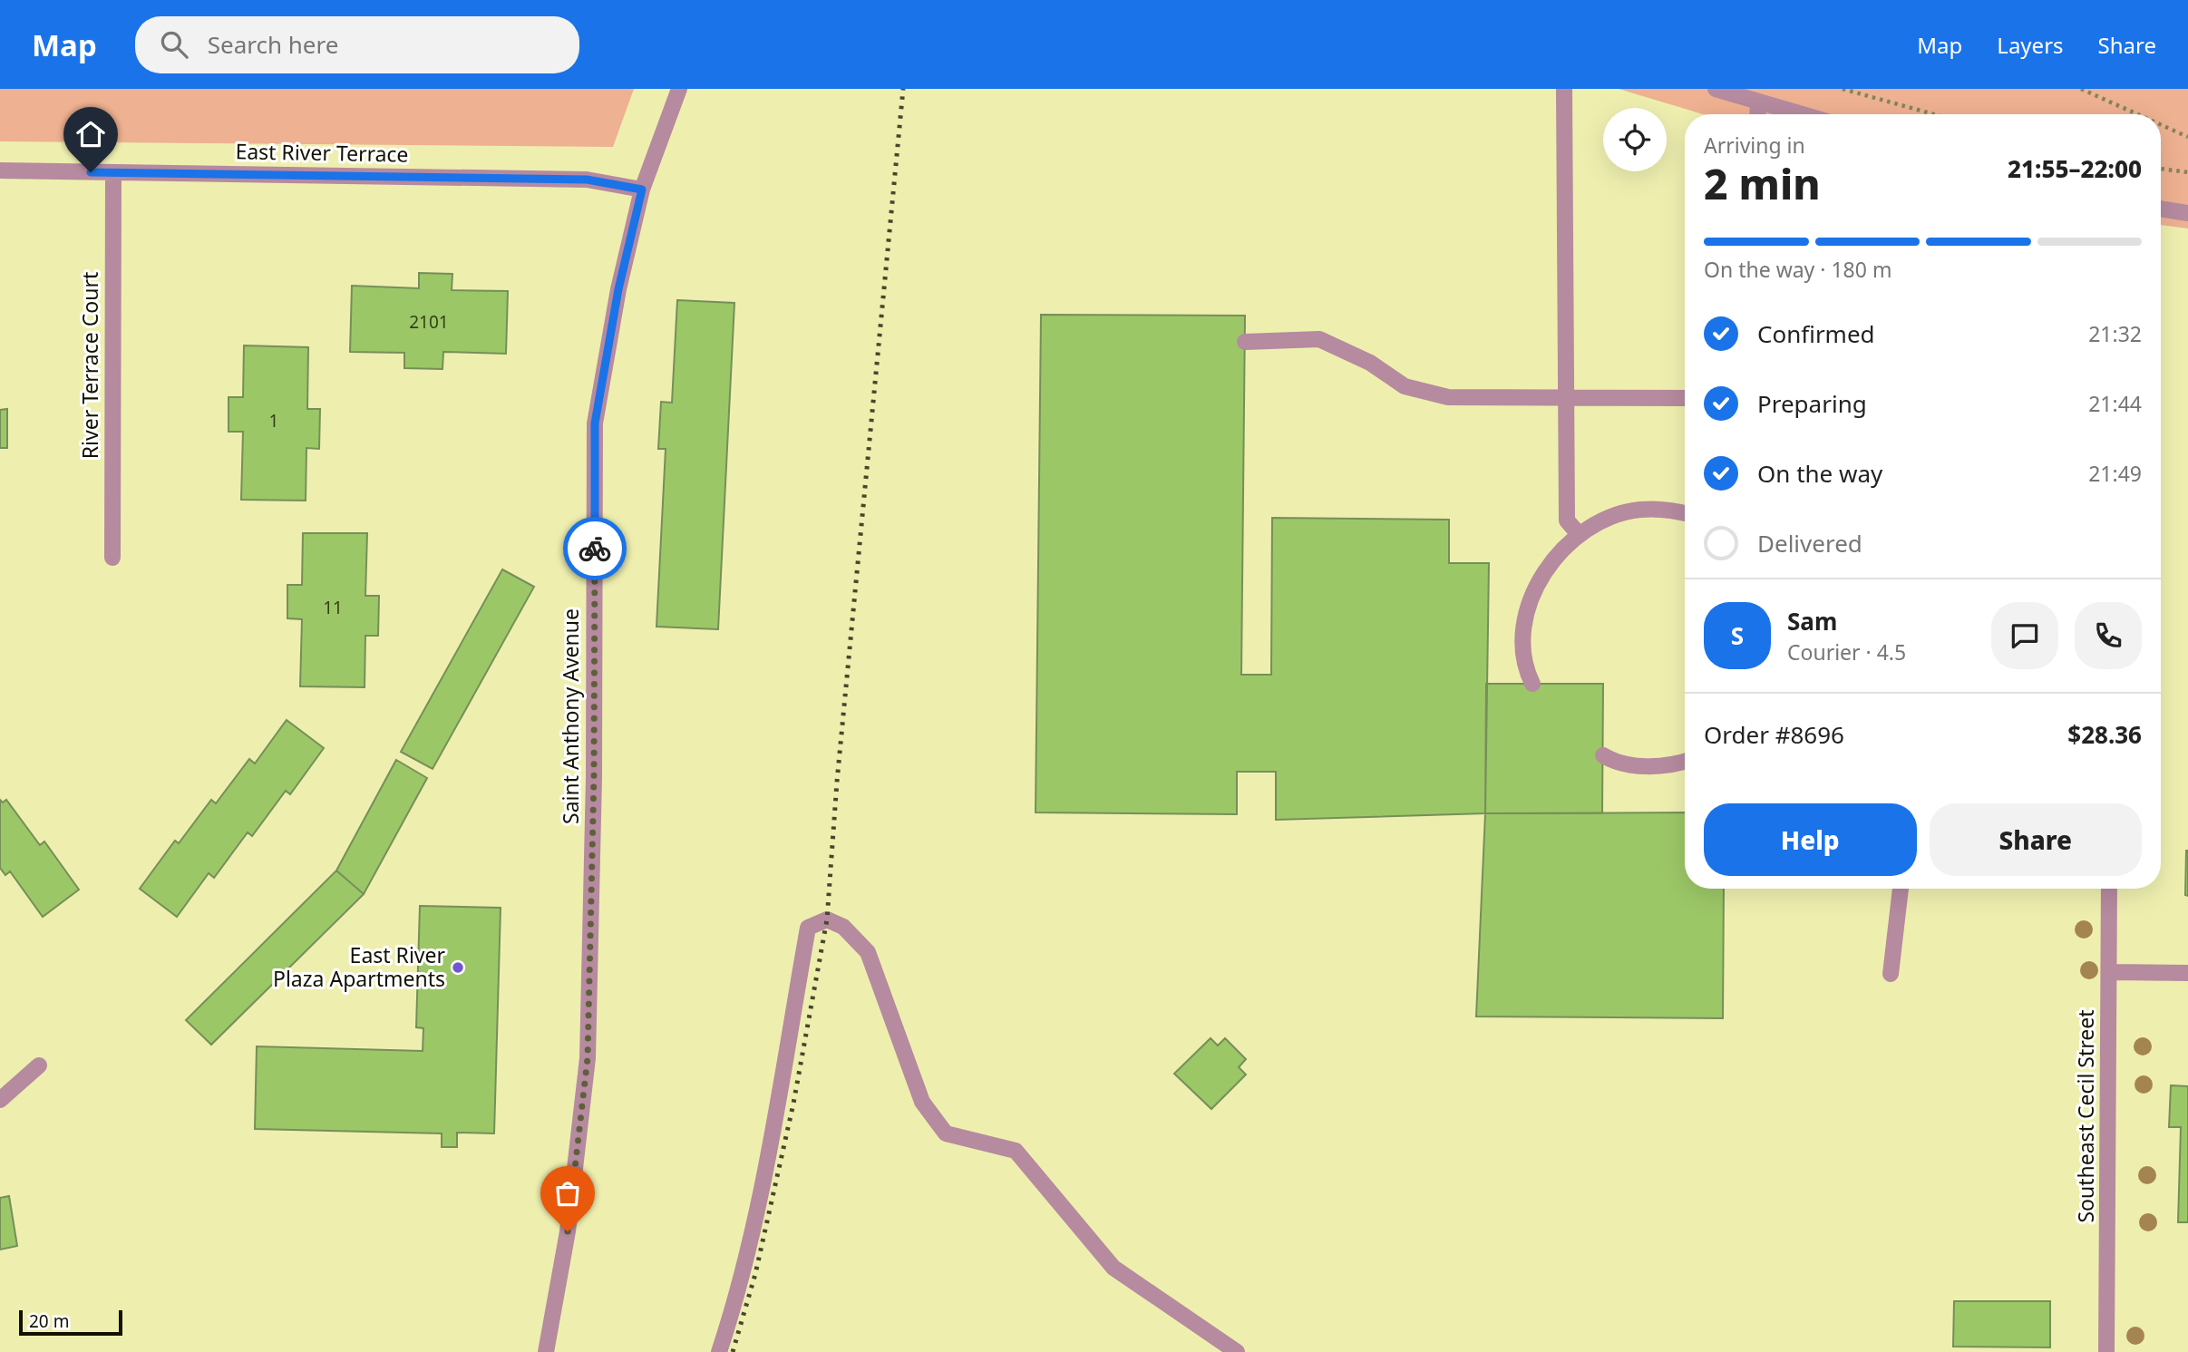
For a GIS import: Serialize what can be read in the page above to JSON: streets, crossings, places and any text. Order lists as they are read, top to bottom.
{
  "streets": {
    "street": [
      "East River Terrace",
      "River Terrace Court",
      "Saint Anthony Avenue",
      "Southeast Cecil Street"
    ]
  },
  "crossings": [
    ["East River Terrace", "River Terrace Court"],
    ["East River Terrace", "Saint Anthony Avenue"]
  ],
  "places": ["East River Plaza Apartments"],
  "house_numbers": ["2101", "1", "11"],
  "scale_bar": "20 m",
  "page": {
    "header": "Map",
    "search": "Search here",
    "nav": ["Map", "Layers", "Share"],
    "heading": ["2 min", "Arriving in", "21:55–22:00"],
    "panel": [
      "Sam",
      "Courier · 4.5",
      "Order #8696",
      "$28.36"
    ],
    "bar": "On the way · 180 m",
    "list": [
      ["Confirmed", "21:32"],
      ["Preparing", "21:44"],
      ["On the way", "21:49"],
      "Delivered"
    ],
    "round": "S",
    "buttons": ["Help", "Share"],
    "scale": "20 m"
  }
}
